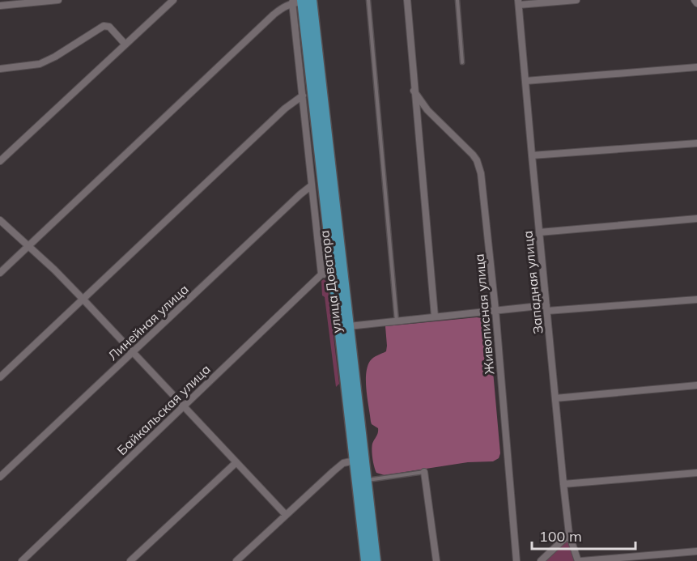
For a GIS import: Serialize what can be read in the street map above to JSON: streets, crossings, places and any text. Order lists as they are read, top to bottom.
{
  "streets": {
    "main road": ["улица Доватора"],
    "street": [
      "Западная улица",
      "Живописная улица",
      "Линейная улица",
      "Байкальская улица"
    ]
  },
  "crossings": [
    ["улица Доватора", "Линейная улица"],
    ["улица Доватора", "Байкальская улица"]
  ],
  "scale_bar": "100 m"
}
